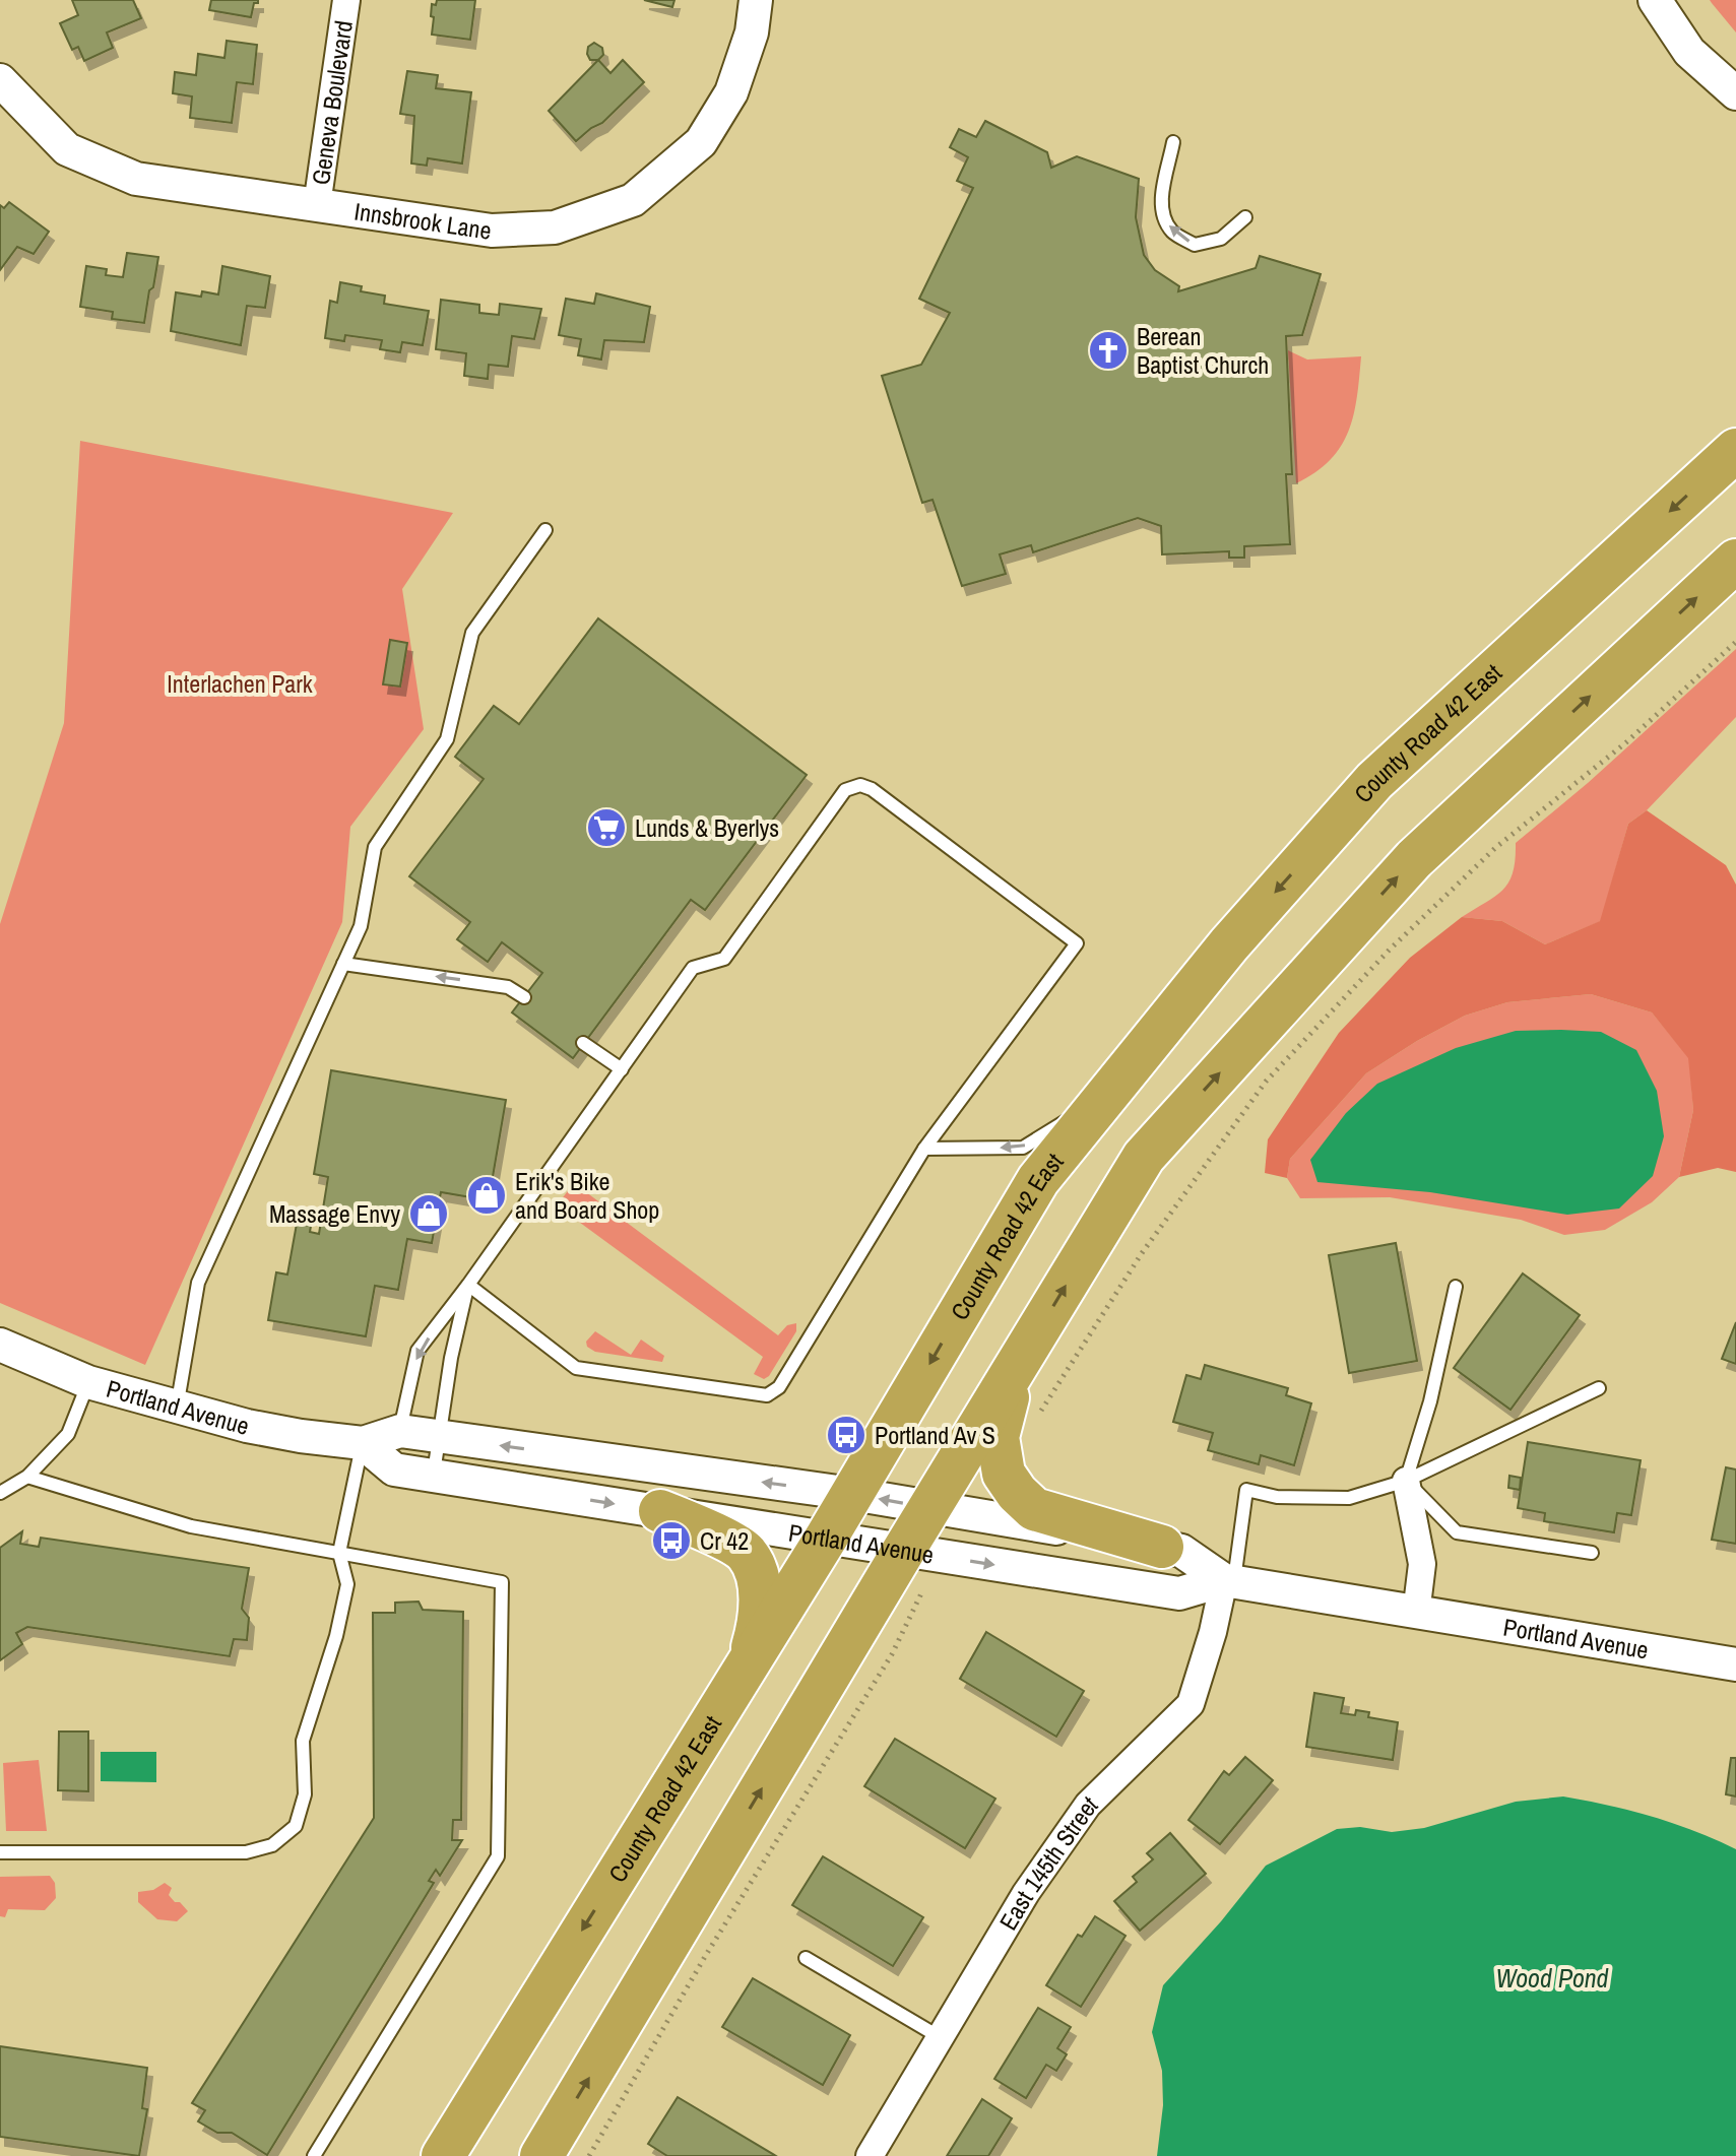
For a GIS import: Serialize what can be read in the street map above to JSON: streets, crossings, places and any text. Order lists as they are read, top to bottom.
{
  "streets": {
    "highway": ["County Road 42 East"],
    "street": [
      "Geneva Boulevard",
      "Innsbrook Lane",
      "Portland Avenue",
      "East 145th Street"
    ]
  },
  "crossings": [
    ["Geneva Boulevard", "Innsbrook Lane"],
    ["County Road 42 East", "Portland Avenue"],
    ["Portland Avenue", "East 145th Street"]
  ],
  "water": ["Wood Pond"],
  "parks": ["Interlachen Park"],
  "places": {
    "church": ["Berean Baptist Church"],
    "supermarket": ["Lunds & Byerlys"],
    "shop": ["Erik's Bike and Board Shop", "Massage Envy"],
    "bus stop": ["Portland Av S", "Cr 42"]
  }
}
